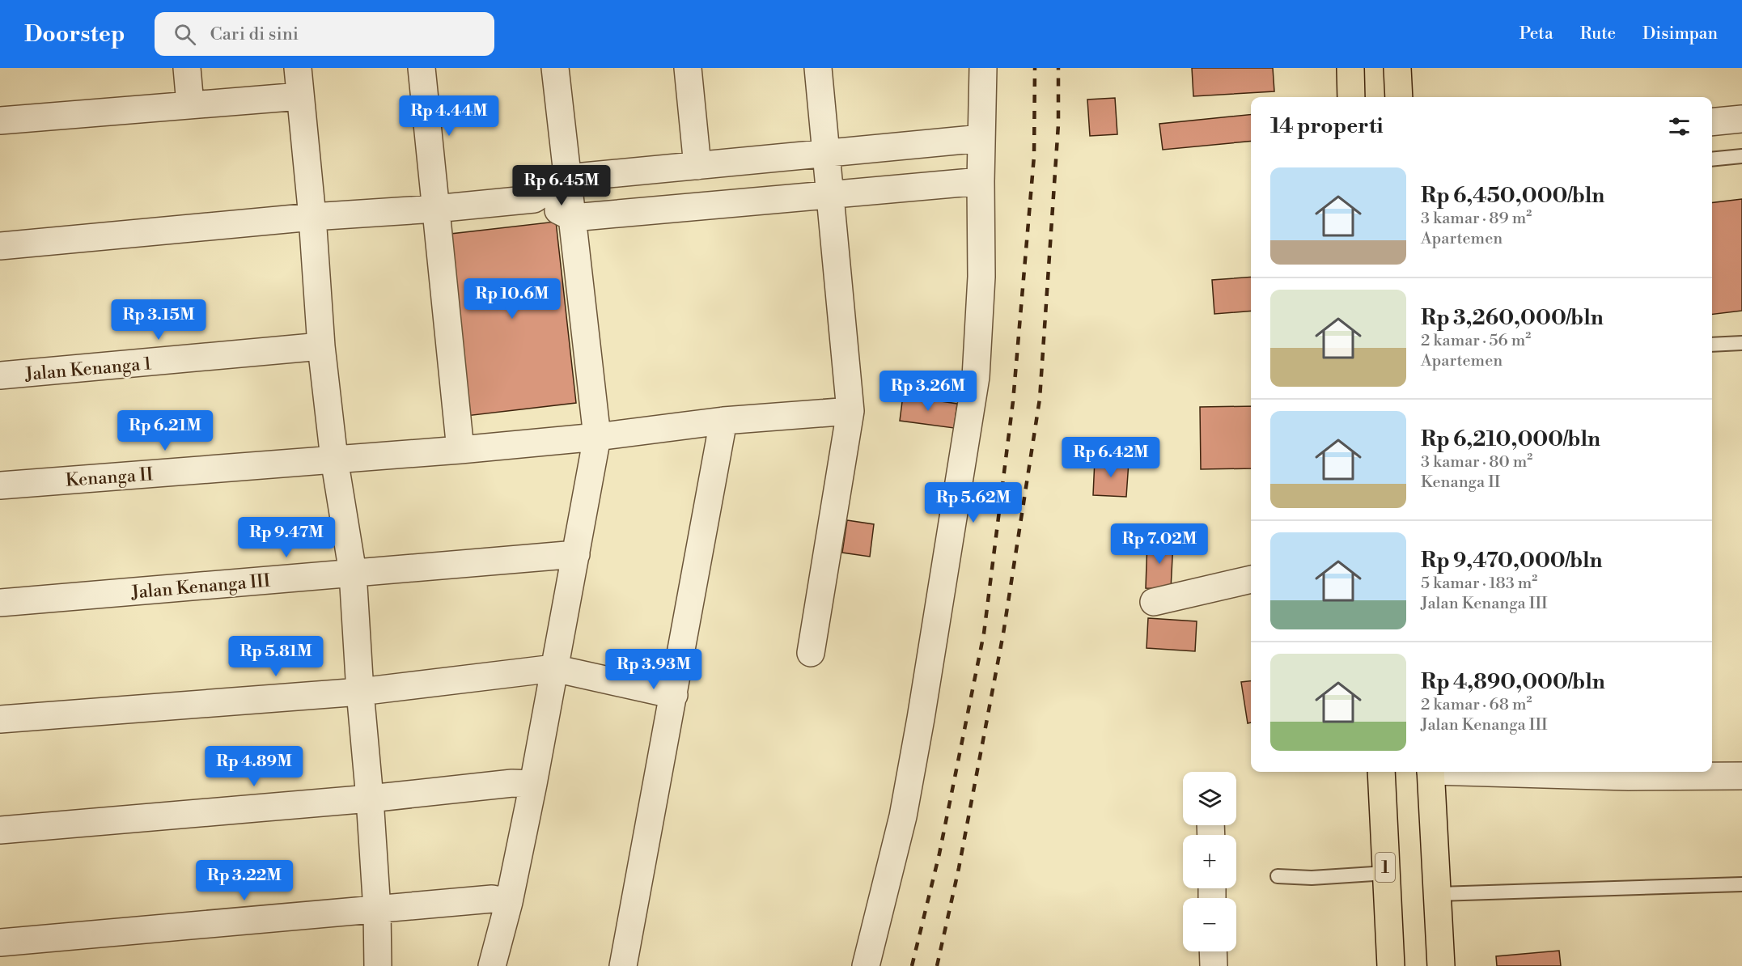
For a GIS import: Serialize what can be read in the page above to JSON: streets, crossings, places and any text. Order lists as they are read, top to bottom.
{
  "streets": {
    "highway": ["1"],
    "street": ["Jalan Kenanga 1", "Kenanga II", "Jalan Kenanga III"]
  },
  "page": {
    "header": "Doorstep",
    "search": "Cari di sini",
    "nav": ["Peta", "Rute", "Disimpan"],
    "price": [
      "Rp 4.44M",
      "Rp 6.45M",
      "Rp 10.6M",
      "Rp 3.15M",
      "Rp 3.26M",
      "Rp 6.21M",
      "Rp 6.42M",
      "Rp 5.62M",
      "Rp 9.47M",
      "Rp 7.02M",
      "Rp 5.81M",
      "Rp 3.93M",
      "Rp 4.89M",
      "Rp 3.22M"
    ],
    "heading": "14 properti",
    "list": [
      {
        "name": "Rp 6,450,000/bln",
        "note": "3 kamar · 89 m² · Apartemen"
      },
      {
        "name": "Rp 3,260,000/bln",
        "note": "2 kamar · 56 m² · Apartemen"
      },
      {
        "name": "Rp 6,210,000/bln",
        "note": "3 kamar · 80 m² · Kenanga II"
      },
      {
        "name": "Rp 9,470,000/bln",
        "note": "5 kamar · 183 m² · Jalan Kenanga III"
      },
      {
        "name": "Rp 4,890,000/bln",
        "note": "2 kamar · 68 m² · Jalan Kenanga III"
      }
    ],
    "map_buttons": ["+", "−"]
  }
}
